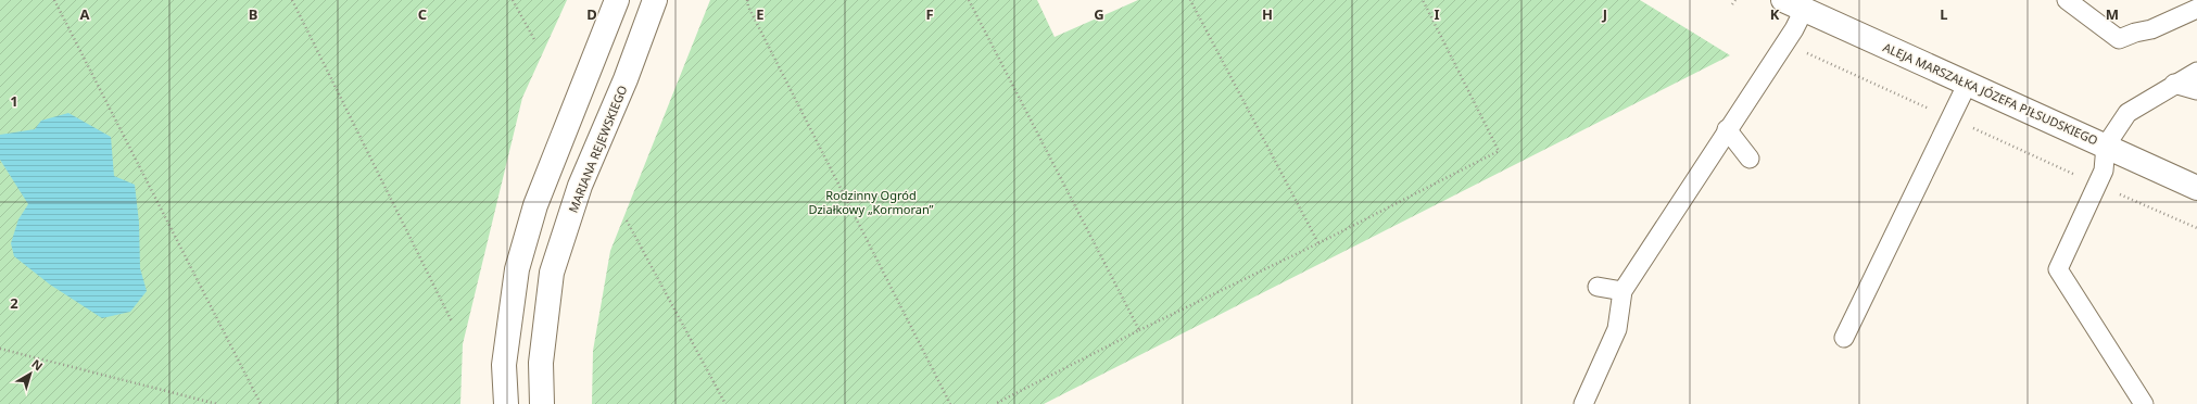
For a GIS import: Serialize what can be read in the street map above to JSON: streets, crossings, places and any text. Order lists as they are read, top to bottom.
{
  "streets": {
    "street": ["ALEJA MARSZAŁKA JÓZEFA PIŁSUDSKIEGO", "MARIANA REJEWSKIEGO"]
  },
  "parks": ["Rodzinny Ogród Działkowy „Kormoran”"],
  "north": "top right",
  "grid": {
    "columns": [
      "A",
      "B",
      "C",
      "D",
      "E",
      "F",
      "G",
      "H",
      "I",
      "J",
      "K",
      "L",
      "M"
    ],
    "rows": ["1", "2"]
  }
}
